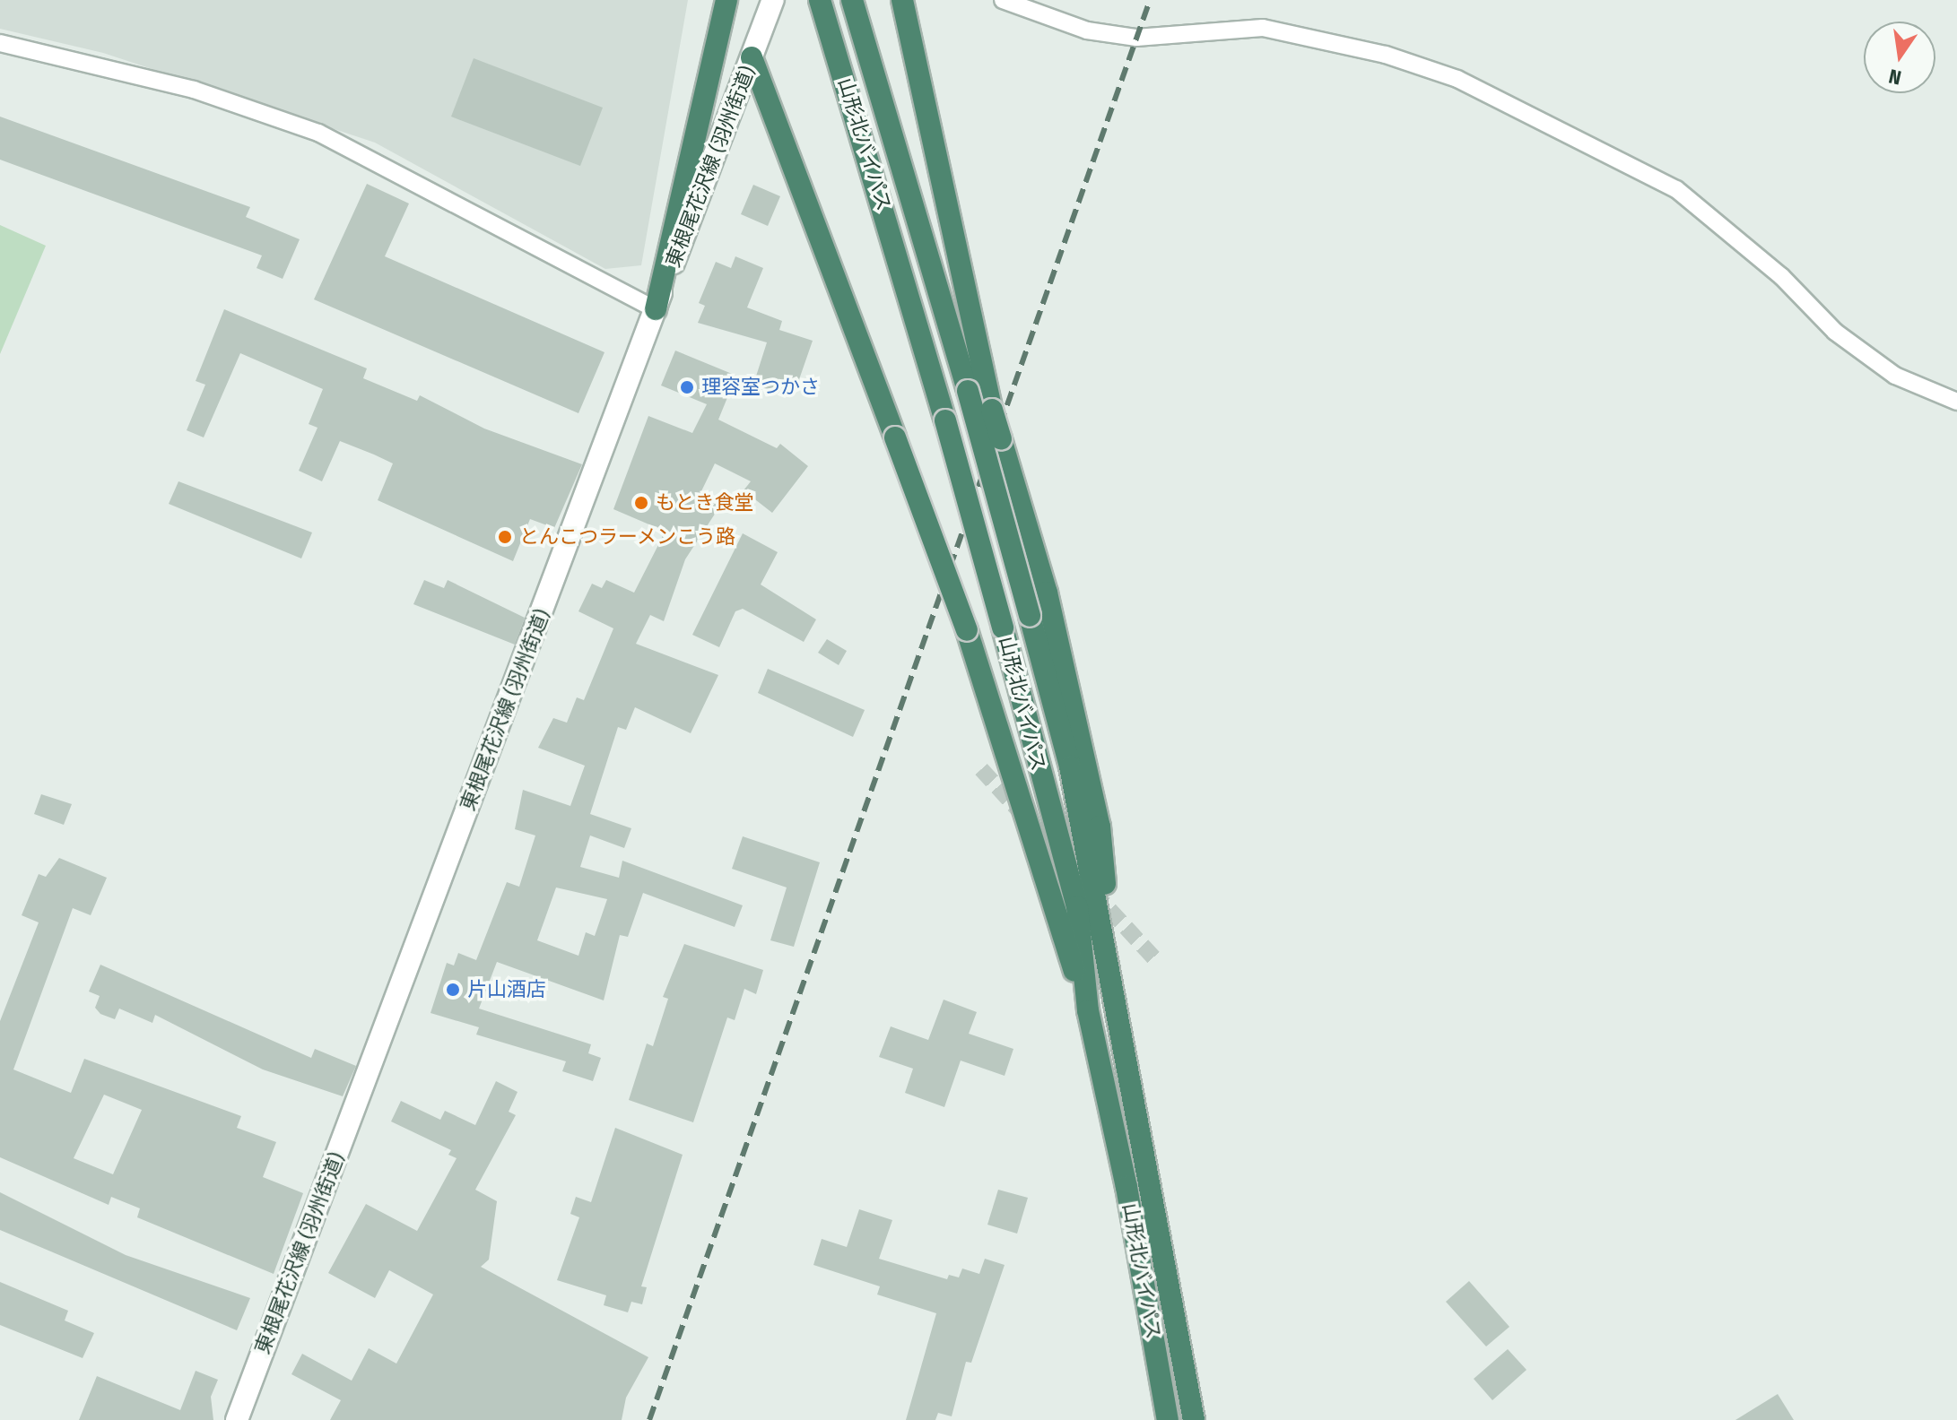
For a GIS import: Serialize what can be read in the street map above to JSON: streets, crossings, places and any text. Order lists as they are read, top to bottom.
{
  "streets": {
    "highway": ["山形北バイパス"],
    "main road": ["東根尾花沢線 (羽州街道)"]
  },
  "places": [
    "理容室つかさ",
    "もとき食堂",
    "とんこつラーメンこう路",
    "片山酒店"
  ],
  "north": "bottom"
}
